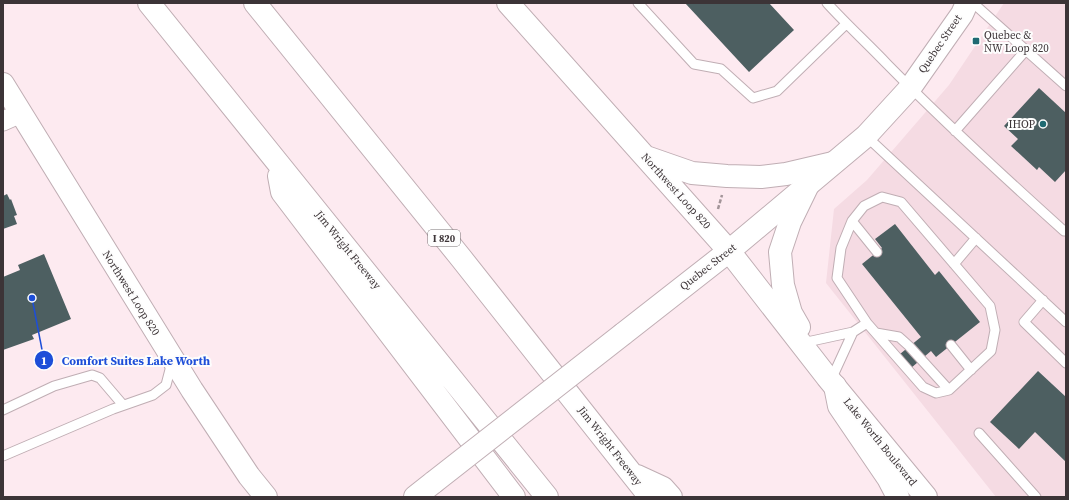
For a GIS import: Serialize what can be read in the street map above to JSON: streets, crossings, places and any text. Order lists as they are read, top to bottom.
{
  "streets": {
    "main road": [
      "Quebec Street",
      "Northwest Loop 820",
      "I 820",
      "Jim Wright Freeway",
      "Lake Worth Boulevard"
    ]
  },
  "crossings": [
    ["Quebec Street", "Northwest Loop 820"],
    ["Northwest Loop 820", "Lake Worth Boulevard"]
  ],
  "places": {
    "transit": ["Quebec & NW Loop 820"],
    "other": ["IHOP", "Comfort Suites Lake Worth"]
  }
}
